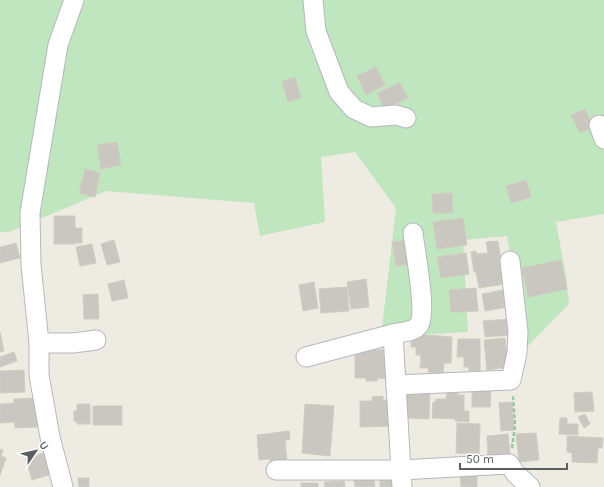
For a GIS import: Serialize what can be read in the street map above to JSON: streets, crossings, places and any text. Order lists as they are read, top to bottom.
{
  "scale_bar": "50 m",
  "north": "top right"
}
